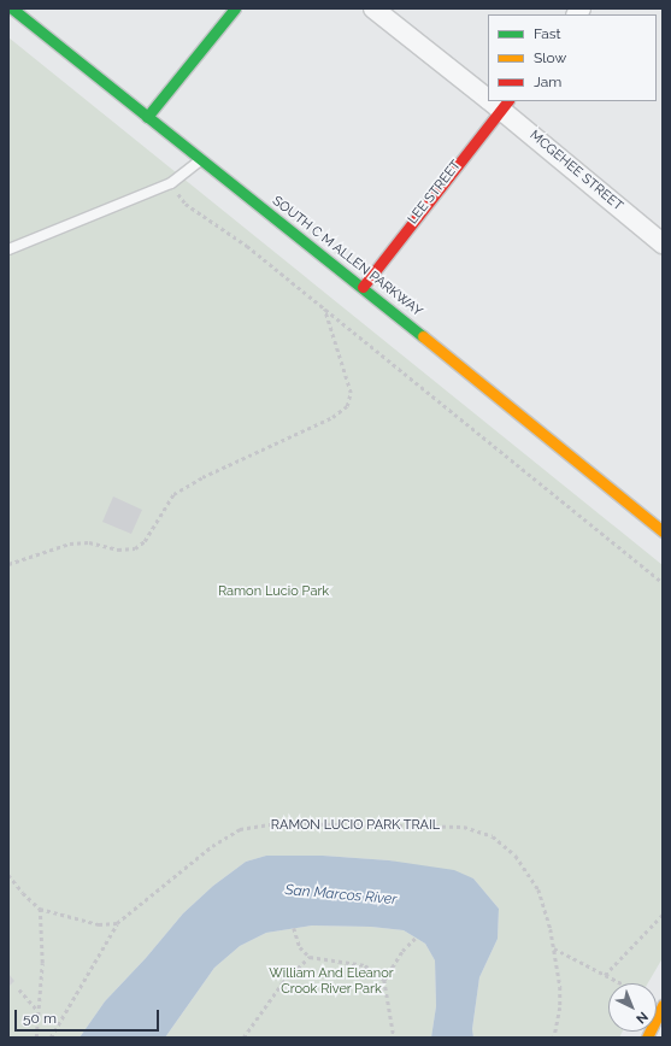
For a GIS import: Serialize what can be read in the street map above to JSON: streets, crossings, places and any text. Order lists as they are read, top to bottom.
{
  "streets": {
    "street": ["MCGEHEE STREET", "LEE STREET", "SOUTH C M ALLEN PARKWAY"],
    "path": ["RAMON LUCIO PARK TRAIL"]
  },
  "crossings": [
    ["MCGEHEE STREET", "LEE STREET"],
    ["LEE STREET", "SOUTH C M ALLEN PARKWAY"]
  ],
  "water": ["San Marcos River"],
  "parks": ["Ramon Lucio Park", "William And Eleanor Crook River Park"],
  "legend": ["Fast", "Slow", "Jam"],
  "scale_bar": "50 m",
  "north": "bottom right"
}
